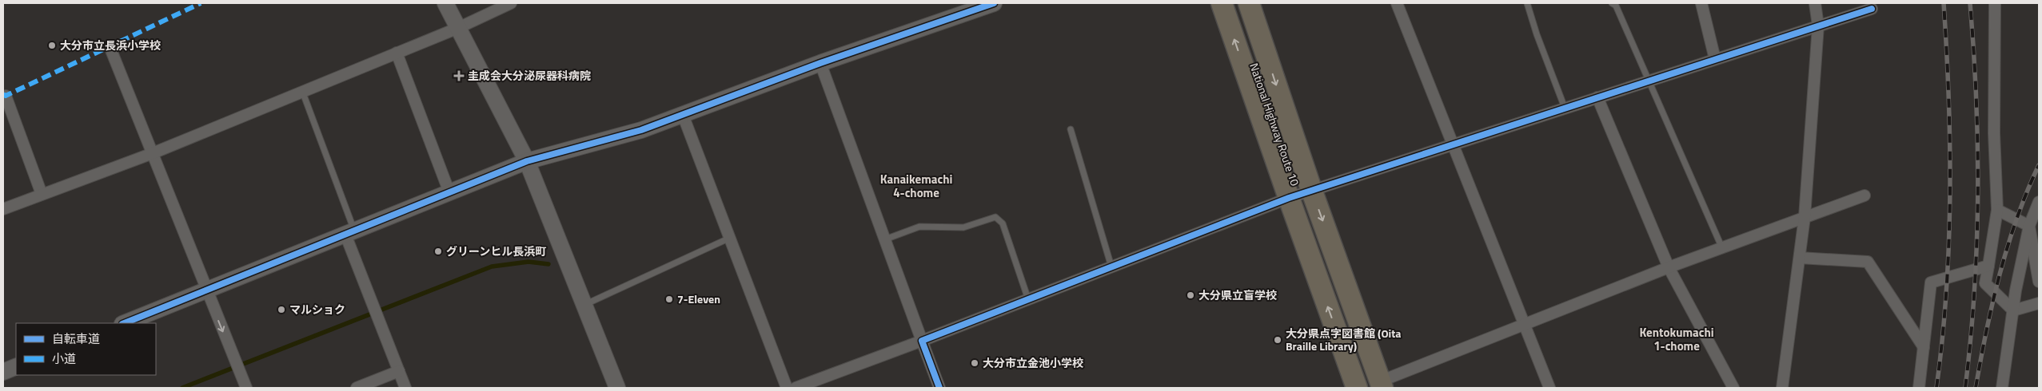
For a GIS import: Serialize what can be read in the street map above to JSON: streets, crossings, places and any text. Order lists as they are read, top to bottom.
{
  "streets": {
    "highway": ["National Highway Route 10"]
  },
  "districts": ["Kanaikemachi 4-chome", "Kentokumachi 1-chome"],
  "places": {
    "other": [
      "大分市立長浜小学校",
      "グリーンヒル長浜町",
      "大分県立盲学校",
      "7-Eleven",
      "マルショク",
      "大分県点字図書館 (Oita Braille Library)",
      "大分市立金池小学校"
    ],
    "health": ["圭成会大分泌尿器科病院"]
  },
  "legend": ["自転車道", "小道"]
}
